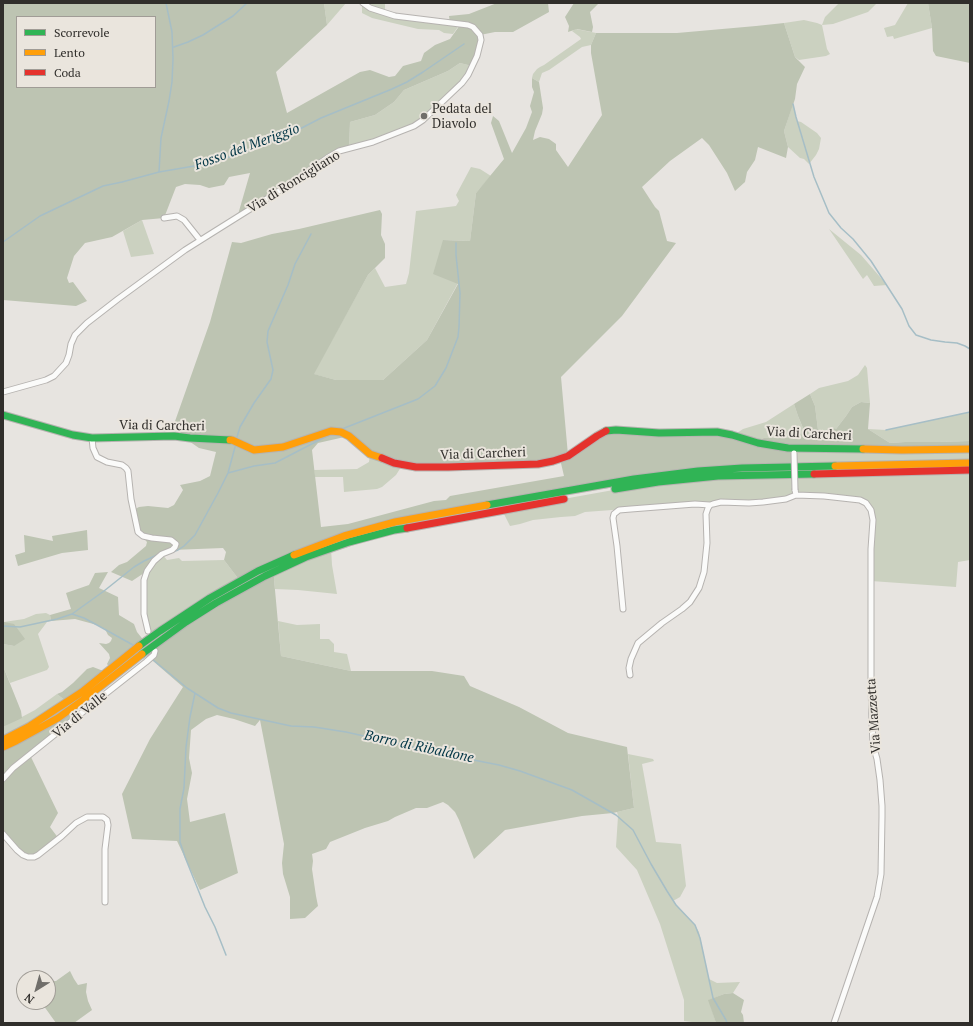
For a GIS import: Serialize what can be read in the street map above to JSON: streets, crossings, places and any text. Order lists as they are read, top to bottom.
{
  "streets": {
    "main road": ["Via di Carcheri"],
    "street": ["Via di Roncigliano", "Via di Valle", "Via Mazzetta"]
  },
  "water": ["Fosso del Meriggio", "Borro di Ribaldone"],
  "places": ["Pedata del Diavolo"],
  "legend": ["Scorrevole", "Lento", "Coda"],
  "north": "bottom left"
}
